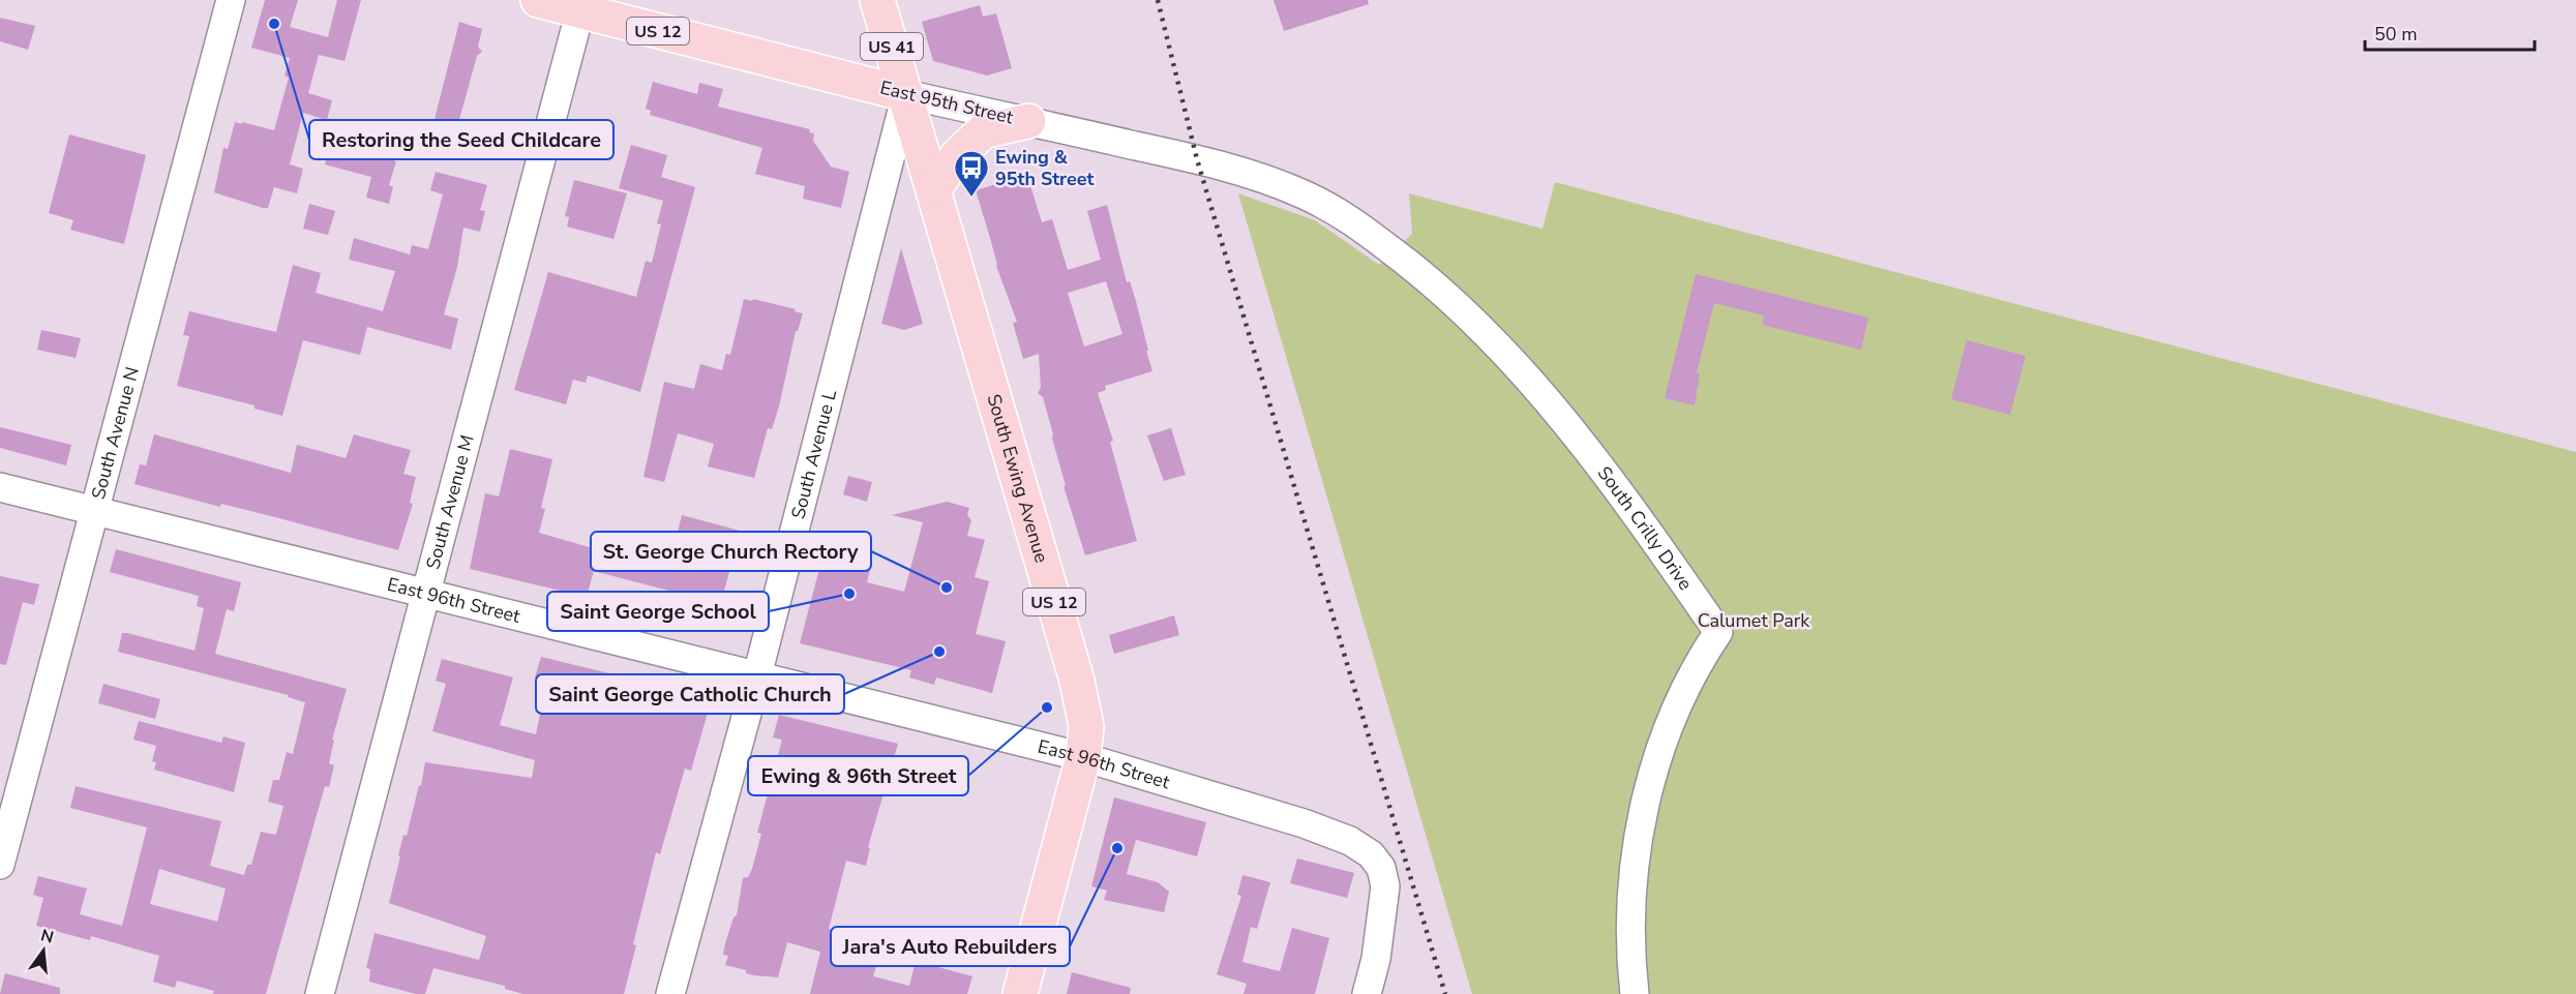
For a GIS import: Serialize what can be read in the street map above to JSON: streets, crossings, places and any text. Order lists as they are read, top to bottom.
{
  "streets": {
    "main road": [
      "US 12",
      "US 41",
      "East 95th Street",
      "South Ewing Avenue"
    ],
    "street": [
      "South Avenue N",
      "South Avenue L",
      "South Avenue M",
      "South Crilly Drive",
      "East 96th Street"
    ]
  },
  "crossings": [
    ["East 95th Street", "South Avenue L"],
    ["East 95th Street", "South Ewing Avenue"],
    ["East 95th Street", "South Avenue M"],
    ["East 95th Street", "South Crilly Drive"],
    ["South Avenue N", "East 96th Street"],
    ["South Avenue L", "South Ewing Avenue"],
    ["South Avenue L", "East 96th Street"],
    ["South Ewing Avenue", "East 96th Street"],
    ["South Avenue M", "East 96th Street"]
  ],
  "parks": ["Calumet Park"],
  "places": {
    "other": [
      "Restoring the Seed Childcare",
      "St. George Church Rectory",
      "Saint George School",
      "Saint George Catholic Church",
      "Ewing & 96th Street",
      "Jara's Auto Rebuilders"
    ],
    "bus stop": ["Ewing & 95th Street"]
  },
  "scale_bar": "50 m",
  "north": "top"
}
